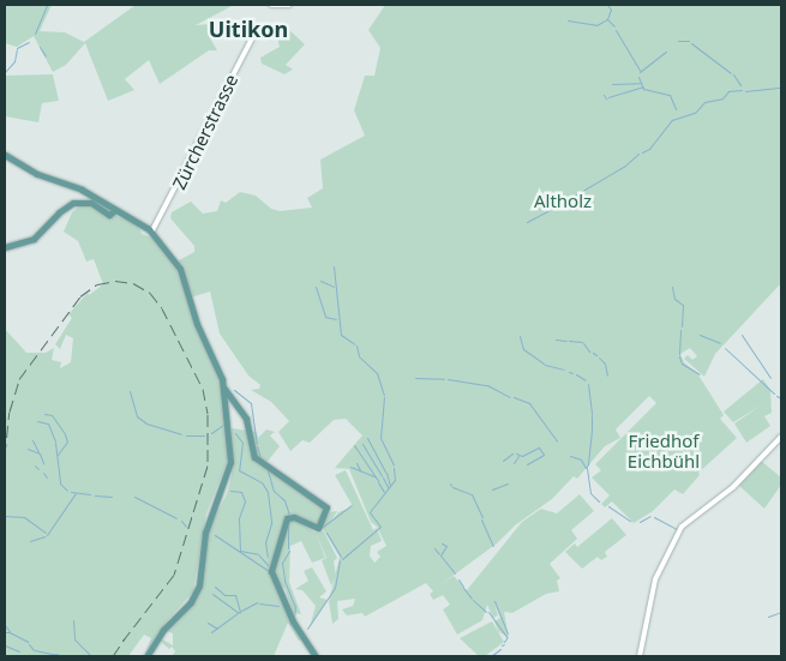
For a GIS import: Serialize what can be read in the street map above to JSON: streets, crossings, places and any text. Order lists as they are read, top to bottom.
{
  "streets": {
    "street": ["Zürcherstrasse"]
  },
  "districts": ["Uitikon"],
  "parks": ["Altholz", "Friedhof Eichbühl"]
}
